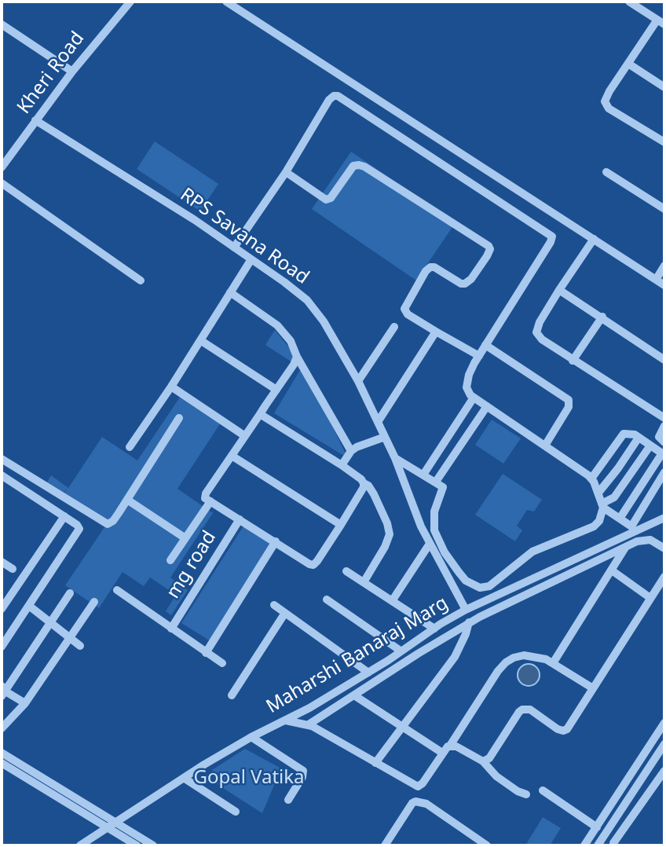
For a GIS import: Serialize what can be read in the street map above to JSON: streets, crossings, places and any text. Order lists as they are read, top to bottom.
{
  "streets": {
    "street": [
      "Kheri Road",
      "RPS Savana Road",
      "mg road",
      "Maharshi Banaraj Marg"
    ]
  },
  "crossings": [
    ["Kheri Road", "RPS Savana Road"],
    ["RPS Savana Road", "Maharshi Banaraj Marg"]
  ],
  "parks": ["Gopal Vatika"]
}
